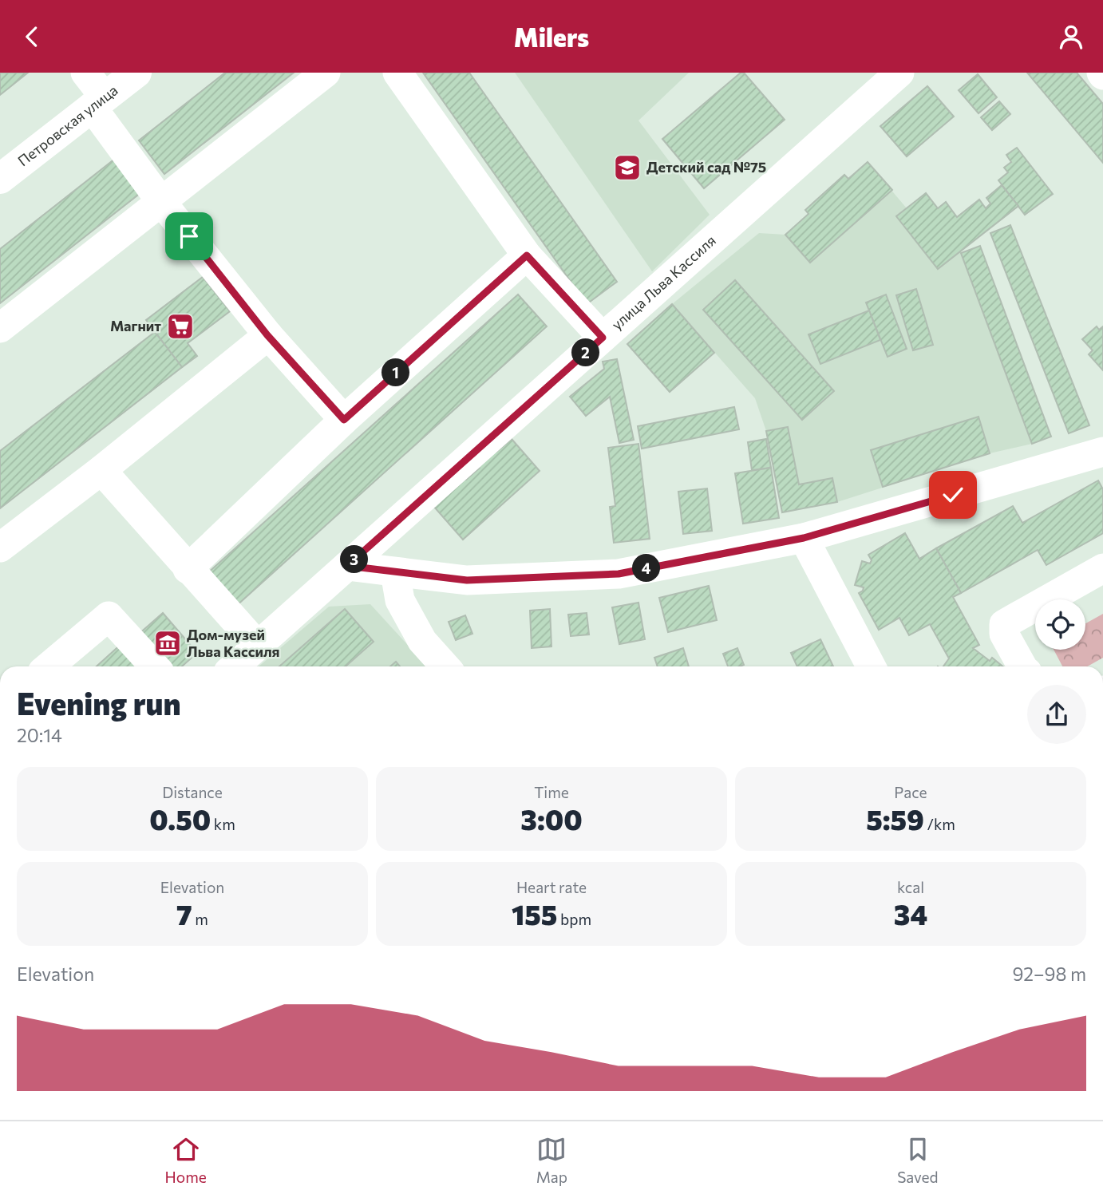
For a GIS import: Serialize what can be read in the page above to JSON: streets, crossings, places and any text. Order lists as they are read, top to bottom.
{
  "streets": {
    "main road": ["Петровская улица"],
    "street": ["улица Льва Кассиля"]
  },
  "places": {
    "school or university": ["Детский сад №75"],
    "supermarket": ["Магнит"],
    "museum": ["Дом-музей Льва Кассиля"]
  },
  "page": {
    "header": "Milers",
    "pins": [
      "2",
      "1",
      "3",
      "4"
    ],
    "heading": ["Evening run", "20:14"],
    "stats": [
      ["Distance", "0.50 km"],
      ["Time", "3:00"],
      ["Pace", "5:59 /km"],
      ["Elevation", "7 m"],
      ["Heart rate", "155 bpm"],
      ["kcal", "34"]
    ],
    "chart": ["Elevation", "92–98 m"],
    "tabs": ["Home", "Map", "Saved"]
  }
}
